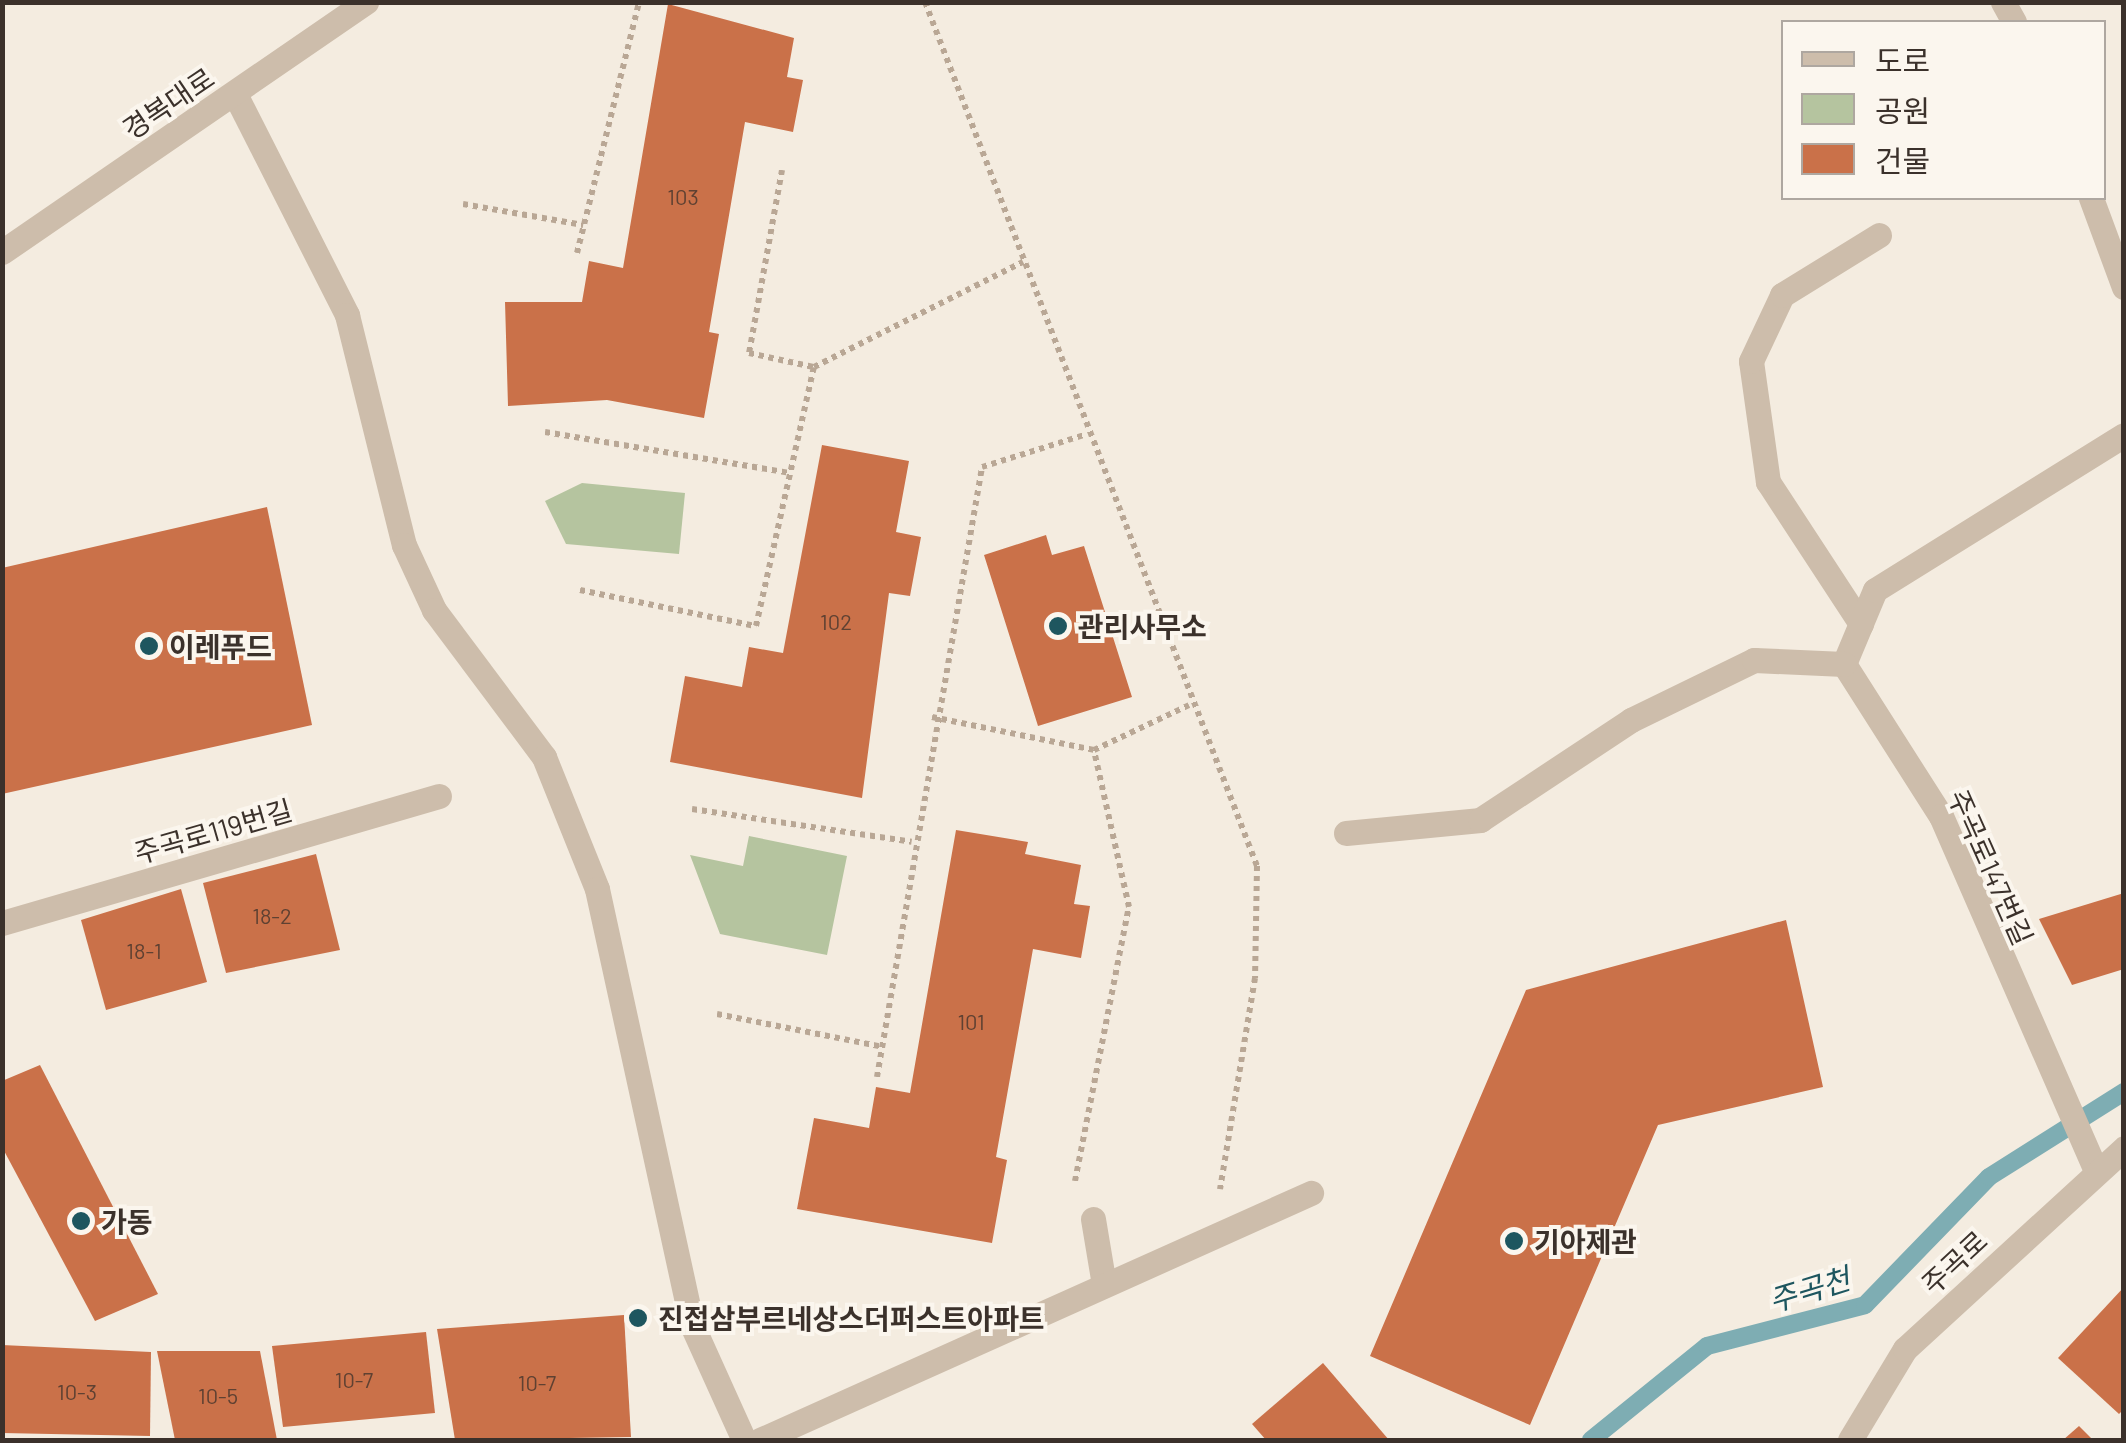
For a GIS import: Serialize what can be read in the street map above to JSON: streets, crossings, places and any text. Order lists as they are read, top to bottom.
{
  "streets": {
    "street": [
      "경복대로",
      "주곡로119번길",
      "주곡로147번길",
      "주곡로"
    ]
  },
  "crossings": [
    ["주곡로147번길", "주곡로"]
  ],
  "water": ["주곡천"],
  "places": [
    "관리사무소",
    "이레푸드",
    "가동",
    "기아제관",
    "진접삼부르네상스더퍼스트아파트"
  ],
  "house_numbers": [
    "103",
    "102",
    "18-2",
    "18-1",
    "101",
    "10-7",
    "10-7",
    "10-3",
    "10-5"
  ],
  "legend": ["도로", "공원", "건물"]
}
